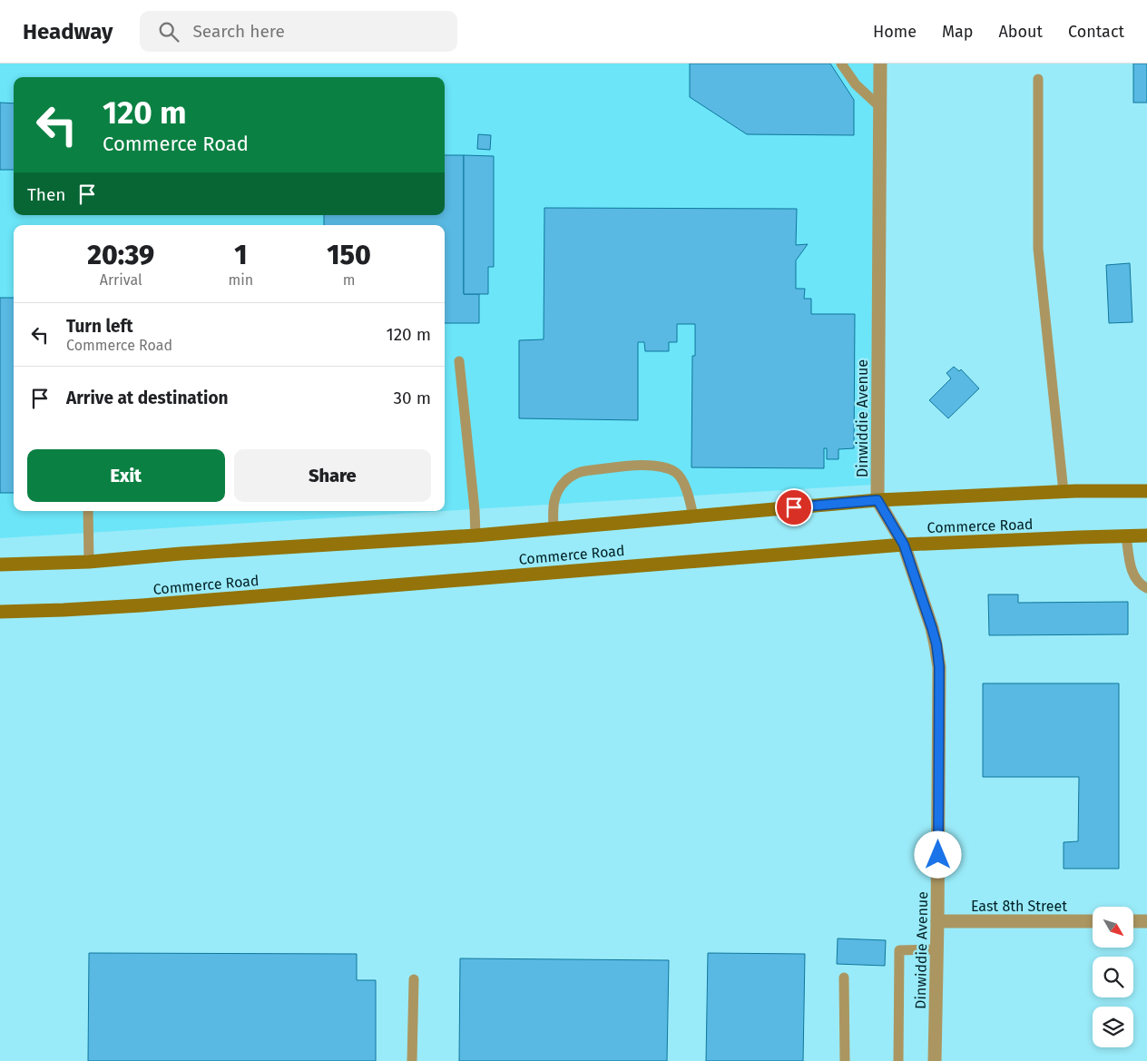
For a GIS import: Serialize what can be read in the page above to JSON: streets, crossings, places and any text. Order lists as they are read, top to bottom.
{
  "streets": {
    "main road": ["Commerce Road"],
    "street": ["Dinwiddie Avenue", "East 8th Street"]
  },
  "crossings": [
    ["Dinwiddie Avenue", "Commerce Road"],
    ["Dinwiddie Avenue", "East 8th Street"]
  ],
  "north": "bottom right",
  "page": {
    "header": "Headway",
    "search": "Search here",
    "nav": [
      "Home",
      "Map",
      "About",
      "Contact"
    ],
    "turn": ["120 m", "Commerce Road"],
    "then": "Then",
    "eta": [
      "20:39",
      "Arrival",
      "1",
      "min",
      "150",
      "m"
    ],
    "list": [
      {
        "name": "Turn left",
        "note": "Commerce Road",
        "value": "120 m"
      },
      {
        "name": "Arrive at destination",
        "value": "30 m"
      }
    ],
    "buttons": ["Exit", "Share"]
  }
}
